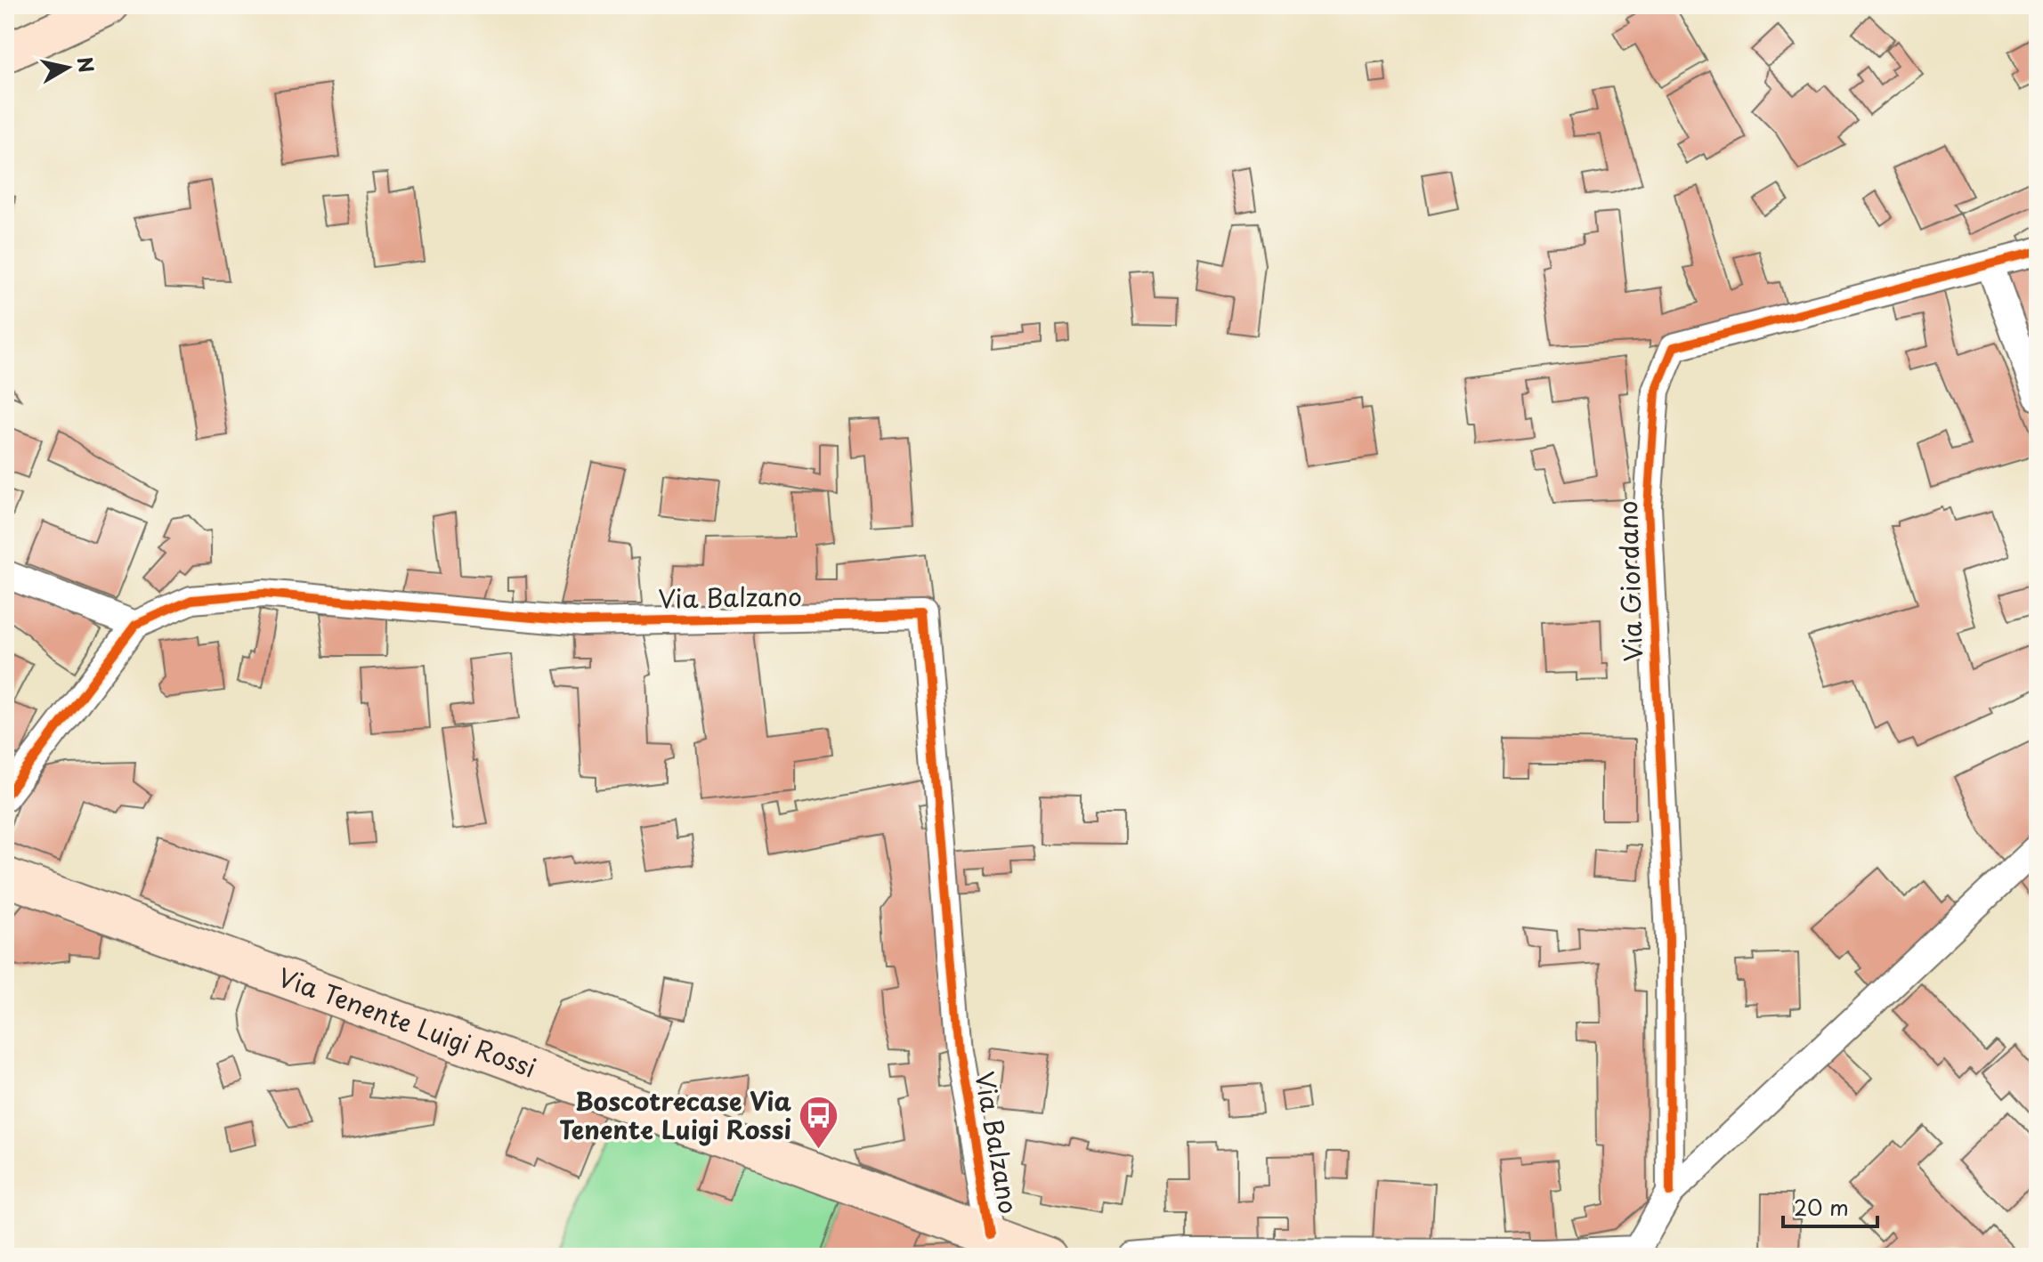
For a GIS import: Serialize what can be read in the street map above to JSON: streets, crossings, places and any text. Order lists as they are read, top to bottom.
{
  "streets": {
    "street": ["Via Giordano", "Via Balzano", "Via Tenente Luigi Rossi"]
  },
  "crossings": [
    ["Via Balzano", "Via Tenente Luigi Rossi"]
  ],
  "places": {
    "bus stop": ["Boscotrecase Via Tenente Luigi Rossi"]
  },
  "scale_bar": "20 m",
  "north": "right"
}
